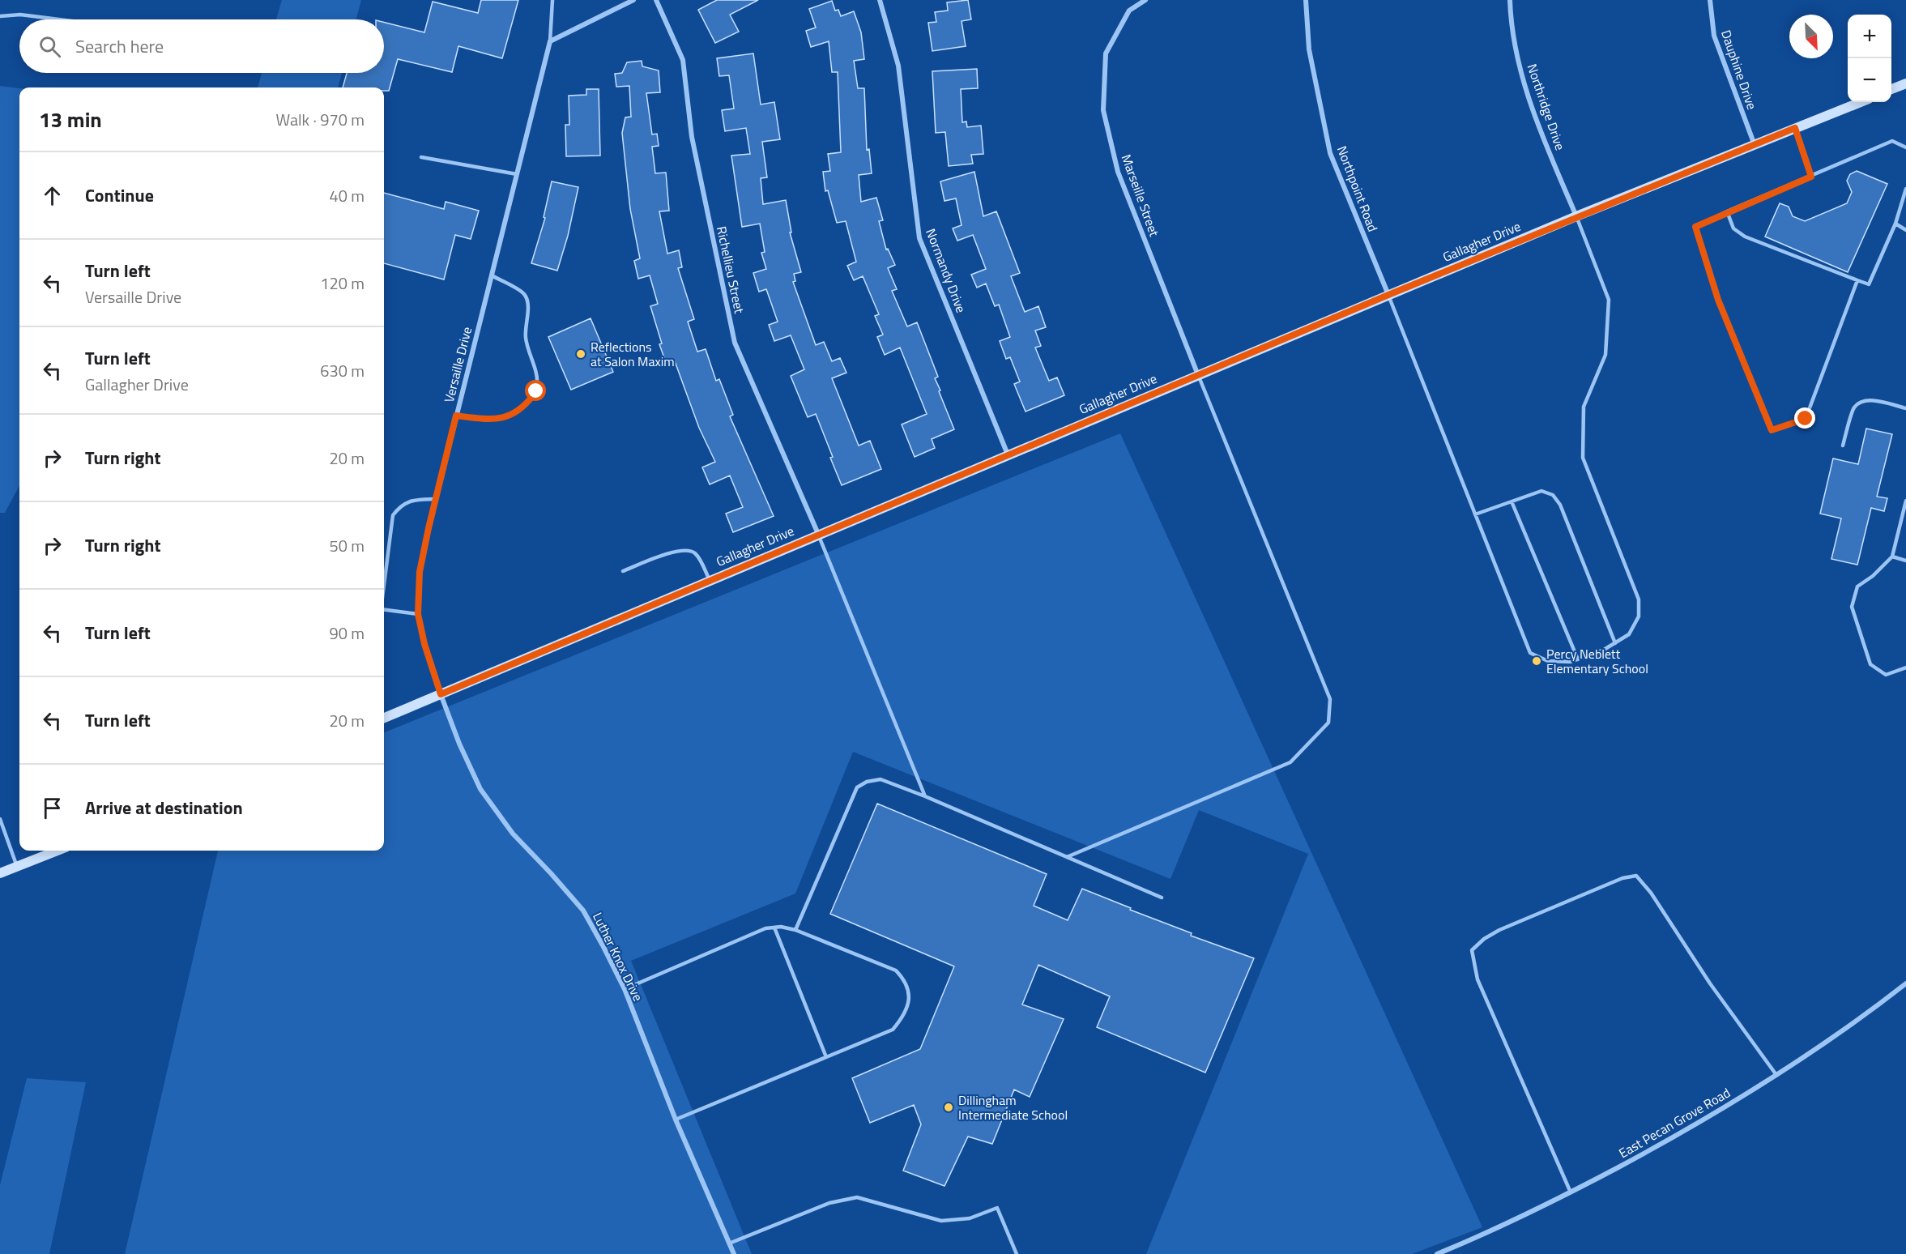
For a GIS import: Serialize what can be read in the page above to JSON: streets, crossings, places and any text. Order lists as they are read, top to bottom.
{
  "streets": {
    "street": [
      "Dauphine Drive",
      "Northridge Drive",
      "Northpoint Road",
      "Marseille Street",
      "Gallagher Drive",
      "Richellieu Street",
      "Normandy Drive",
      "Versaille Drive",
      "Luther Knox Drive",
      "East Pecan Grove Road"
    ]
  },
  "crossings": [
    ["Dauphine Drive", "Gallagher Drive"],
    ["Northridge Drive", "Gallagher Drive"],
    ["Northpoint Road", "Gallagher Drive"],
    ["Marseille Street", "Gallagher Drive"],
    ["Gallagher Drive", "Richellieu Street"],
    ["Gallagher Drive", "Normandy Drive"],
    ["Gallagher Drive", "Versaille Drive"],
    ["Gallagher Drive", "Luther Knox Drive"],
    ["Versaille Drive", "Luther Knox Drive"]
  ],
  "places": ["Reflections at Salon Maxim", "Percy Neblett Elementary School", "Dillingham Intermediate School"],
  "north": "bottom right",
  "page": {
    "map_buttons": ["+", "−"],
    "search": "Search here",
    "heading": ["13 min", "Walk · 970 m"],
    "list": [
      ["Continue", "40 m"],
      ["Turn left", "Versaille Drive", "120 m"],
      ["Turn left", "Gallagher Drive", "630 m"],
      ["Turn right", "20 m"],
      ["Turn right", "50 m"],
      ["Turn left", "90 m"],
      ["Turn left", "20 m"],
      "Arrive at destination"
    ]
  }
}
